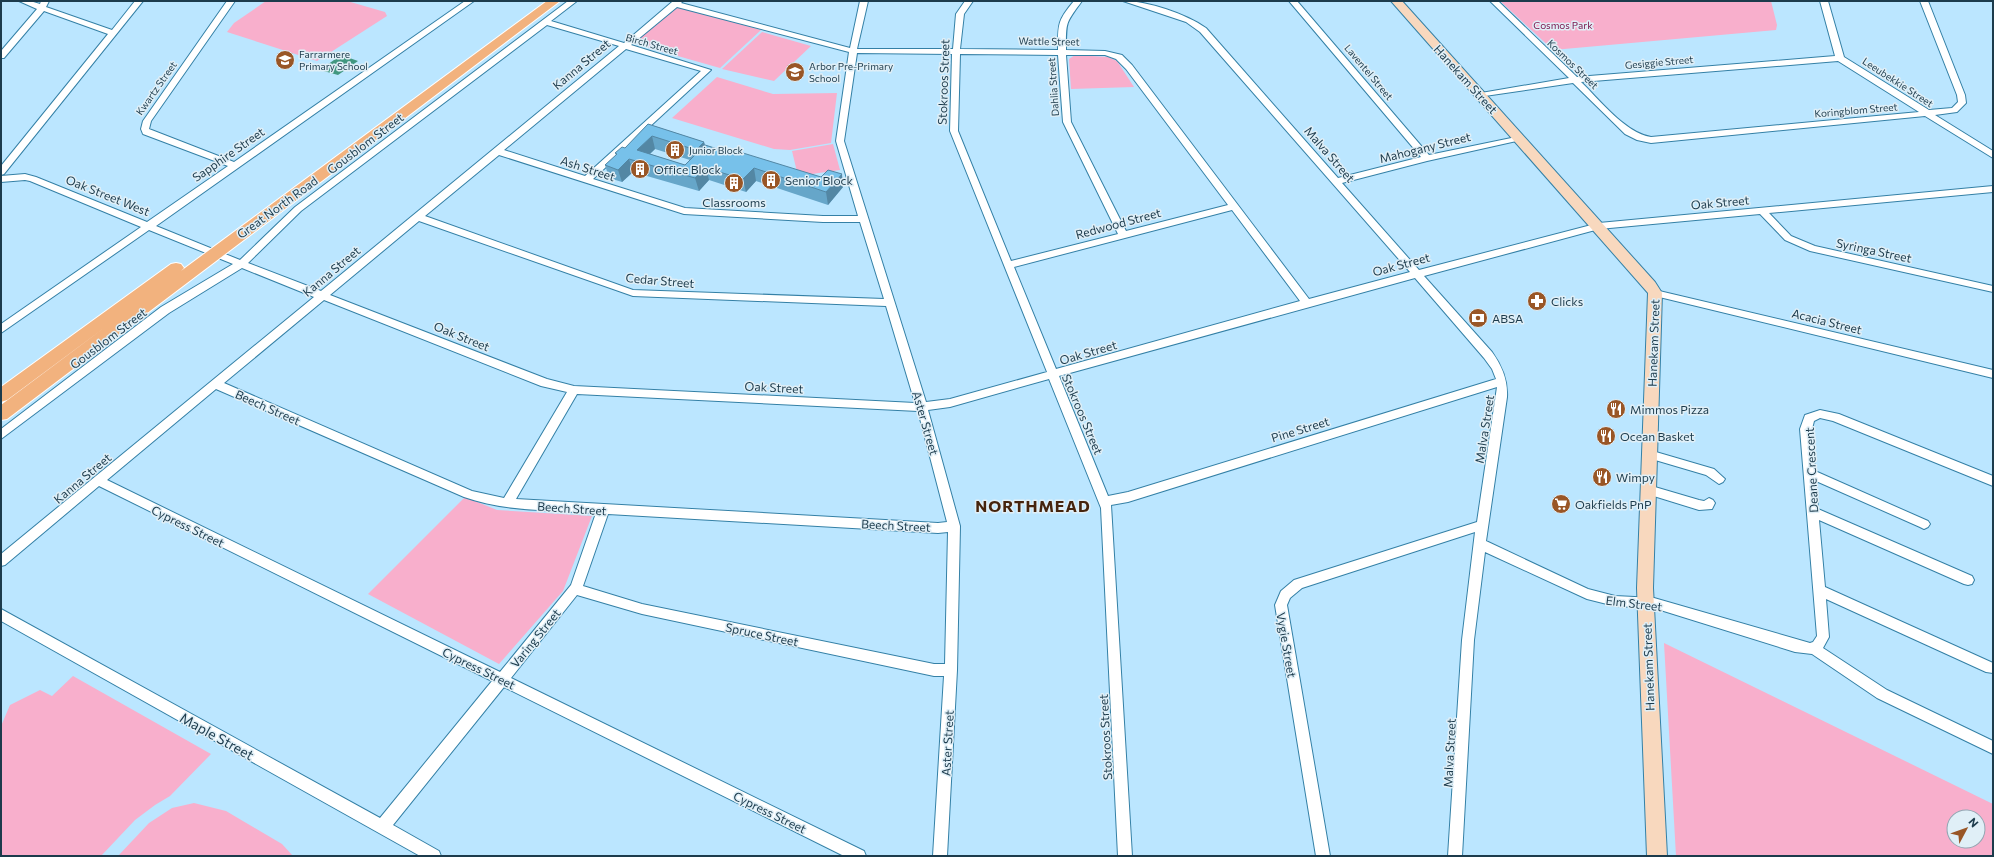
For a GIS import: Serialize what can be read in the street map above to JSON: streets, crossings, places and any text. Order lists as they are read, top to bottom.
{
  "streets": {
    "main road": ["Great North Road"],
    "street": [
      "Wattle Street",
      "Birch Street",
      "Gesiggie Street",
      "Kanna Street",
      "Kosmos Street",
      "Laventel Street",
      "Hanekam Street",
      "Stokroos Street",
      "Leeubekkie Street",
      "Dahlia Street",
      "Kwartz Street",
      "Koringblom Street",
      "Gousblom Street",
      "Mahogany Street",
      "Sapphire Street",
      "Malva Street",
      "Ash Street",
      "Oak Street West",
      "Oak Street",
      "Redwood Street",
      "Syringa Street",
      "Cedar Street",
      "Acacia Street",
      "Beech Street",
      "Aster Street",
      "Pine Street",
      "Deane Crescent",
      "Cypress Street",
      "Elm Street",
      "Spruce Street",
      "Varing Street",
      "Vygie Street",
      "Maple Street"
    ]
  },
  "crossings": [
    ["Wattle Street", "Kanna Street"],
    ["Wattle Street", "Stokroos Street"],
    ["Wattle Street", "Dahlia Street"],
    ["Wattle Street", "Oak Street"],
    ["Wattle Street", "Redwood Street"],
    ["Wattle Street", "Aster Street"],
    ["Birch Street", "Kanna Street"],
    ["Birch Street", "Gousblom Street"],
    ["Birch Street", "Ash Street"],
    ["Gesiggie Street", "Kosmos Street"],
    ["Gesiggie Street", "Hanekam Street"],
    ["Gesiggie Street", "Leeubekkie Street"],
    ["Kanna Street", "Ash Street"],
    ["Kanna Street", "Oak Street"],
    ["Kanna Street", "Cedar Street"],
    ["Kanna Street", "Beech Street"],
    ["Kanna Street", "Cypress Street"],
    ["Kosmos Street", "Koringblom Street"],
    ["Laventel Street", "Mahogany Street"],
    ["Hanekam Street", "Mahogany Street"],
    ["Hanekam Street", "Oak Street"],
    ["Hanekam Street", "Acacia Street"],
    ["Hanekam Street", "Elm Street"],
    ["Stokroos Street", "Oak Street"],
    ["Stokroos Street", "Redwood Street"],
    ["Stokroos Street", "Pine Street"],
    ["Leeubekkie Street", "Koringblom Street"],
    ["Dahlia Street", "Redwood Street"],
    ["Kwartz Street", "Sapphire Street"],
    ["Gousblom Street", "Oak Street"],
    ["Mahogany Street", "Malva Street"],
    ["Sapphire Street", "Oak Street West"],
    ["Malva Street", "Oak Street"],
    ["Malva Street", "Pine Street"],
    ["Malva Street", "Elm Street"],
    ["Malva Street", "Vygie Street"],
    ["Ash Street", "Aster Street"],
    ["Oak Street West", "Oak Street"],
    ["Oak Street West", "Great North Road"],
    ["Oak Street", "Great North Road"],
    ["Oak Street", "Syringa Street"],
    ["Oak Street", "Aster Street"],
    ["Cedar Street", "Aster Street"],
    ["Beech Street", "Aster Street"],
    ["Beech Street", "Varing Street"],
    ["Aster Street", "Spruce Street"],
    ["Deane Crescent", "Elm Street"],
    ["Cypress Street", "Varing Street"],
    ["Spruce Street", "Varing Street"],
    ["Varing Street", "Maple Street"]
  ],
  "districts": ["NORTHMEAD"],
  "parks": ["Cosmos Park"],
  "places": {
    "school or university": ["Farrarmere Primary School", "Arbor Pre-Primary School"],
    "building": [
      "Junior Block",
      "Office Block",
      "Senior Block",
      "Classrooms"
    ],
    "pharmacy": ["Clicks"],
    "bank": ["ABSA"],
    "restaurant": ["Mimmos Pizza", "Ocean Basket", "Wimpy"],
    "supermarket": ["Oakfields PnP"]
  },
  "north": "top right"
}
